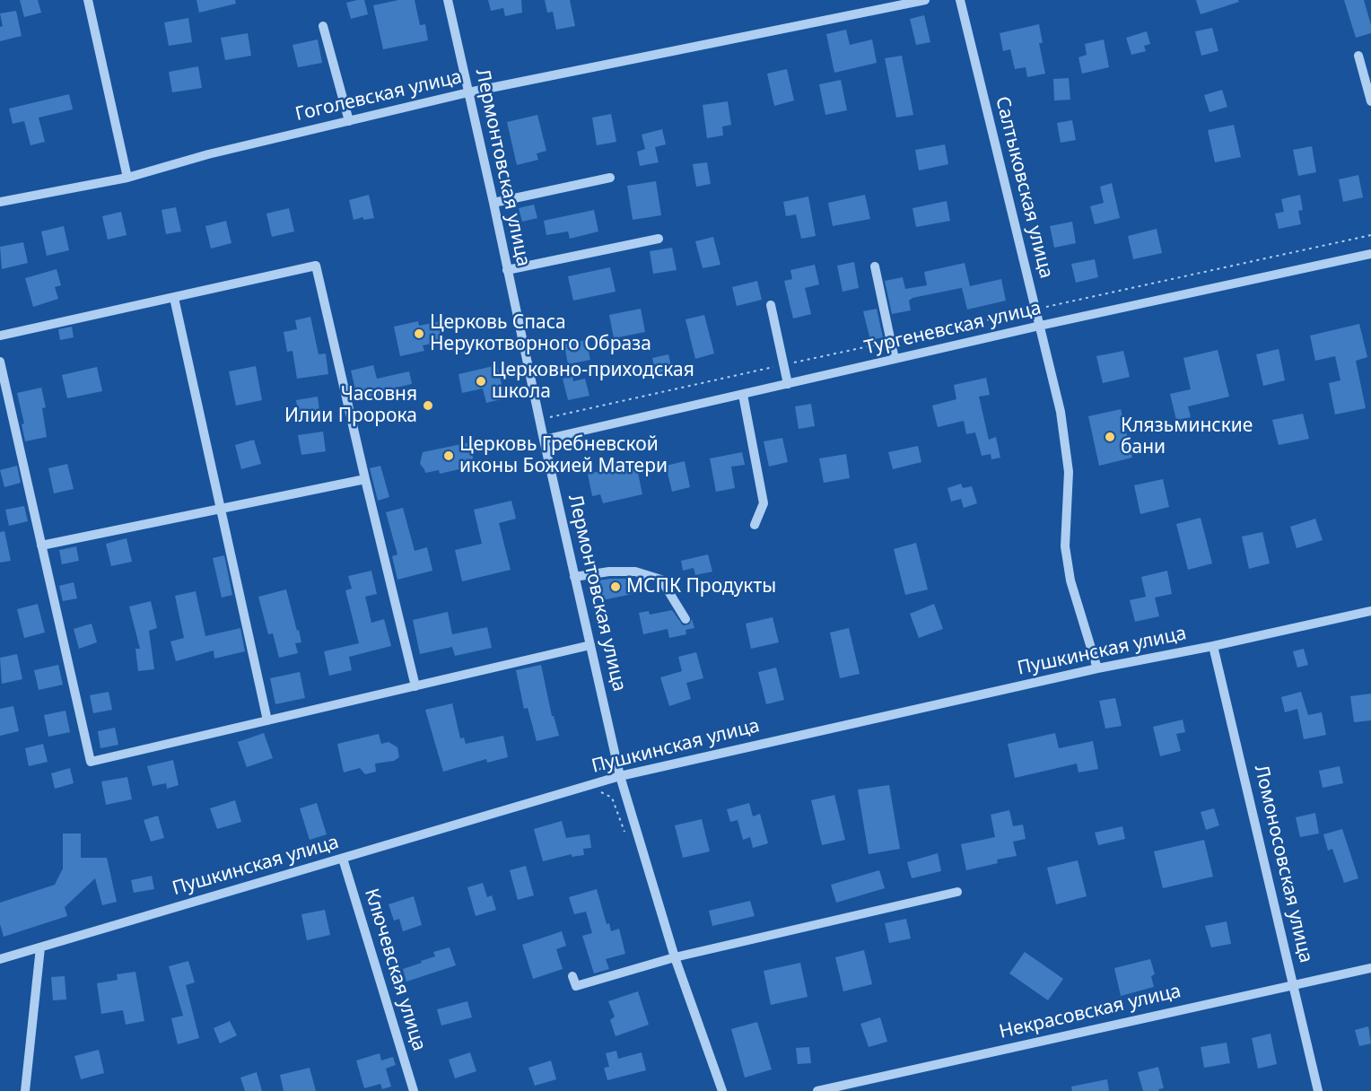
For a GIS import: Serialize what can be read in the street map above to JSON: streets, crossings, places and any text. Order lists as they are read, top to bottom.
{
  "streets": {
    "street": [
      "Гоголевская улица",
      "Лермонтовская улица",
      "Салтыковская улица",
      "Тургеневская улица",
      "Пушкинская улица",
      "Ломоносовская улица",
      "Ключевская улица",
      "Некрасовская улица"
    ]
  },
  "crossings": [
    ["Гоголевская улица", "Лермонтовская улица"],
    ["Лермонтовская улица", "Тургеневская улица"],
    ["Лермонтовская улица", "Пушкинская улица"],
    ["Салтыковская улица", "Тургеневская улица"],
    ["Салтыковская улица", "Пушкинская улица"],
    ["Пушкинская улица", "Ломоносовская улица"],
    ["Пушкинская улица", "Ключевская улица"],
    ["Ломоносовская улица", "Некрасовская улица"]
  ],
  "places": [
    "Церковь Спаса Нерукотворного Образа",
    "Церковно-приходская школа",
    "Часовня Илии Пророка",
    "Клязьминские бани",
    "Церковь Гребневской иконы Божией Матери",
    "МСПК Продукты"
  ]
}
